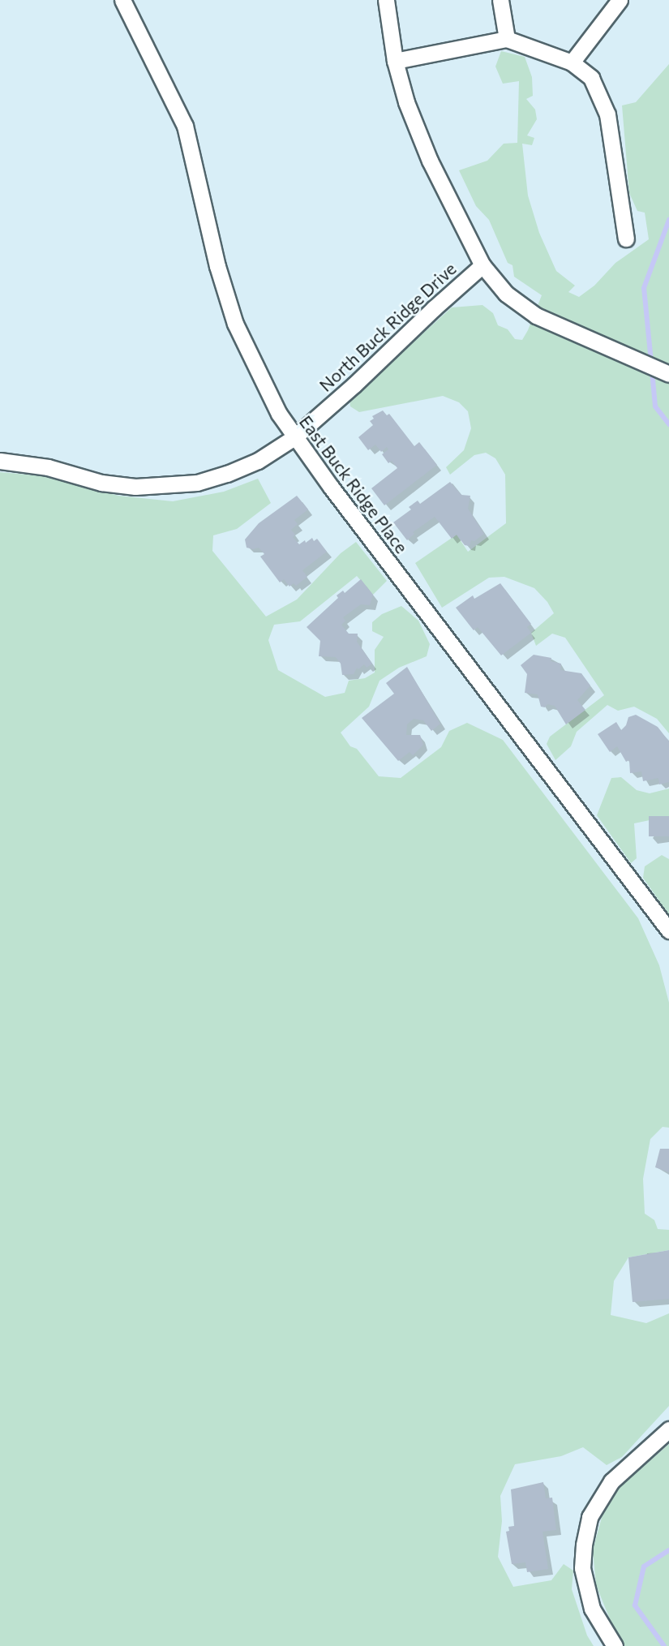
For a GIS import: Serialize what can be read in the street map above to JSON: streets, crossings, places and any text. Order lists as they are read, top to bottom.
{
  "streets": {
    "street": ["North Buck Ridge Drive", "East Buck Ridge Place"]
  },
  "crossings": [
    ["North Buck Ridge Drive", "East Buck Ridge Place"]
  ]
}
